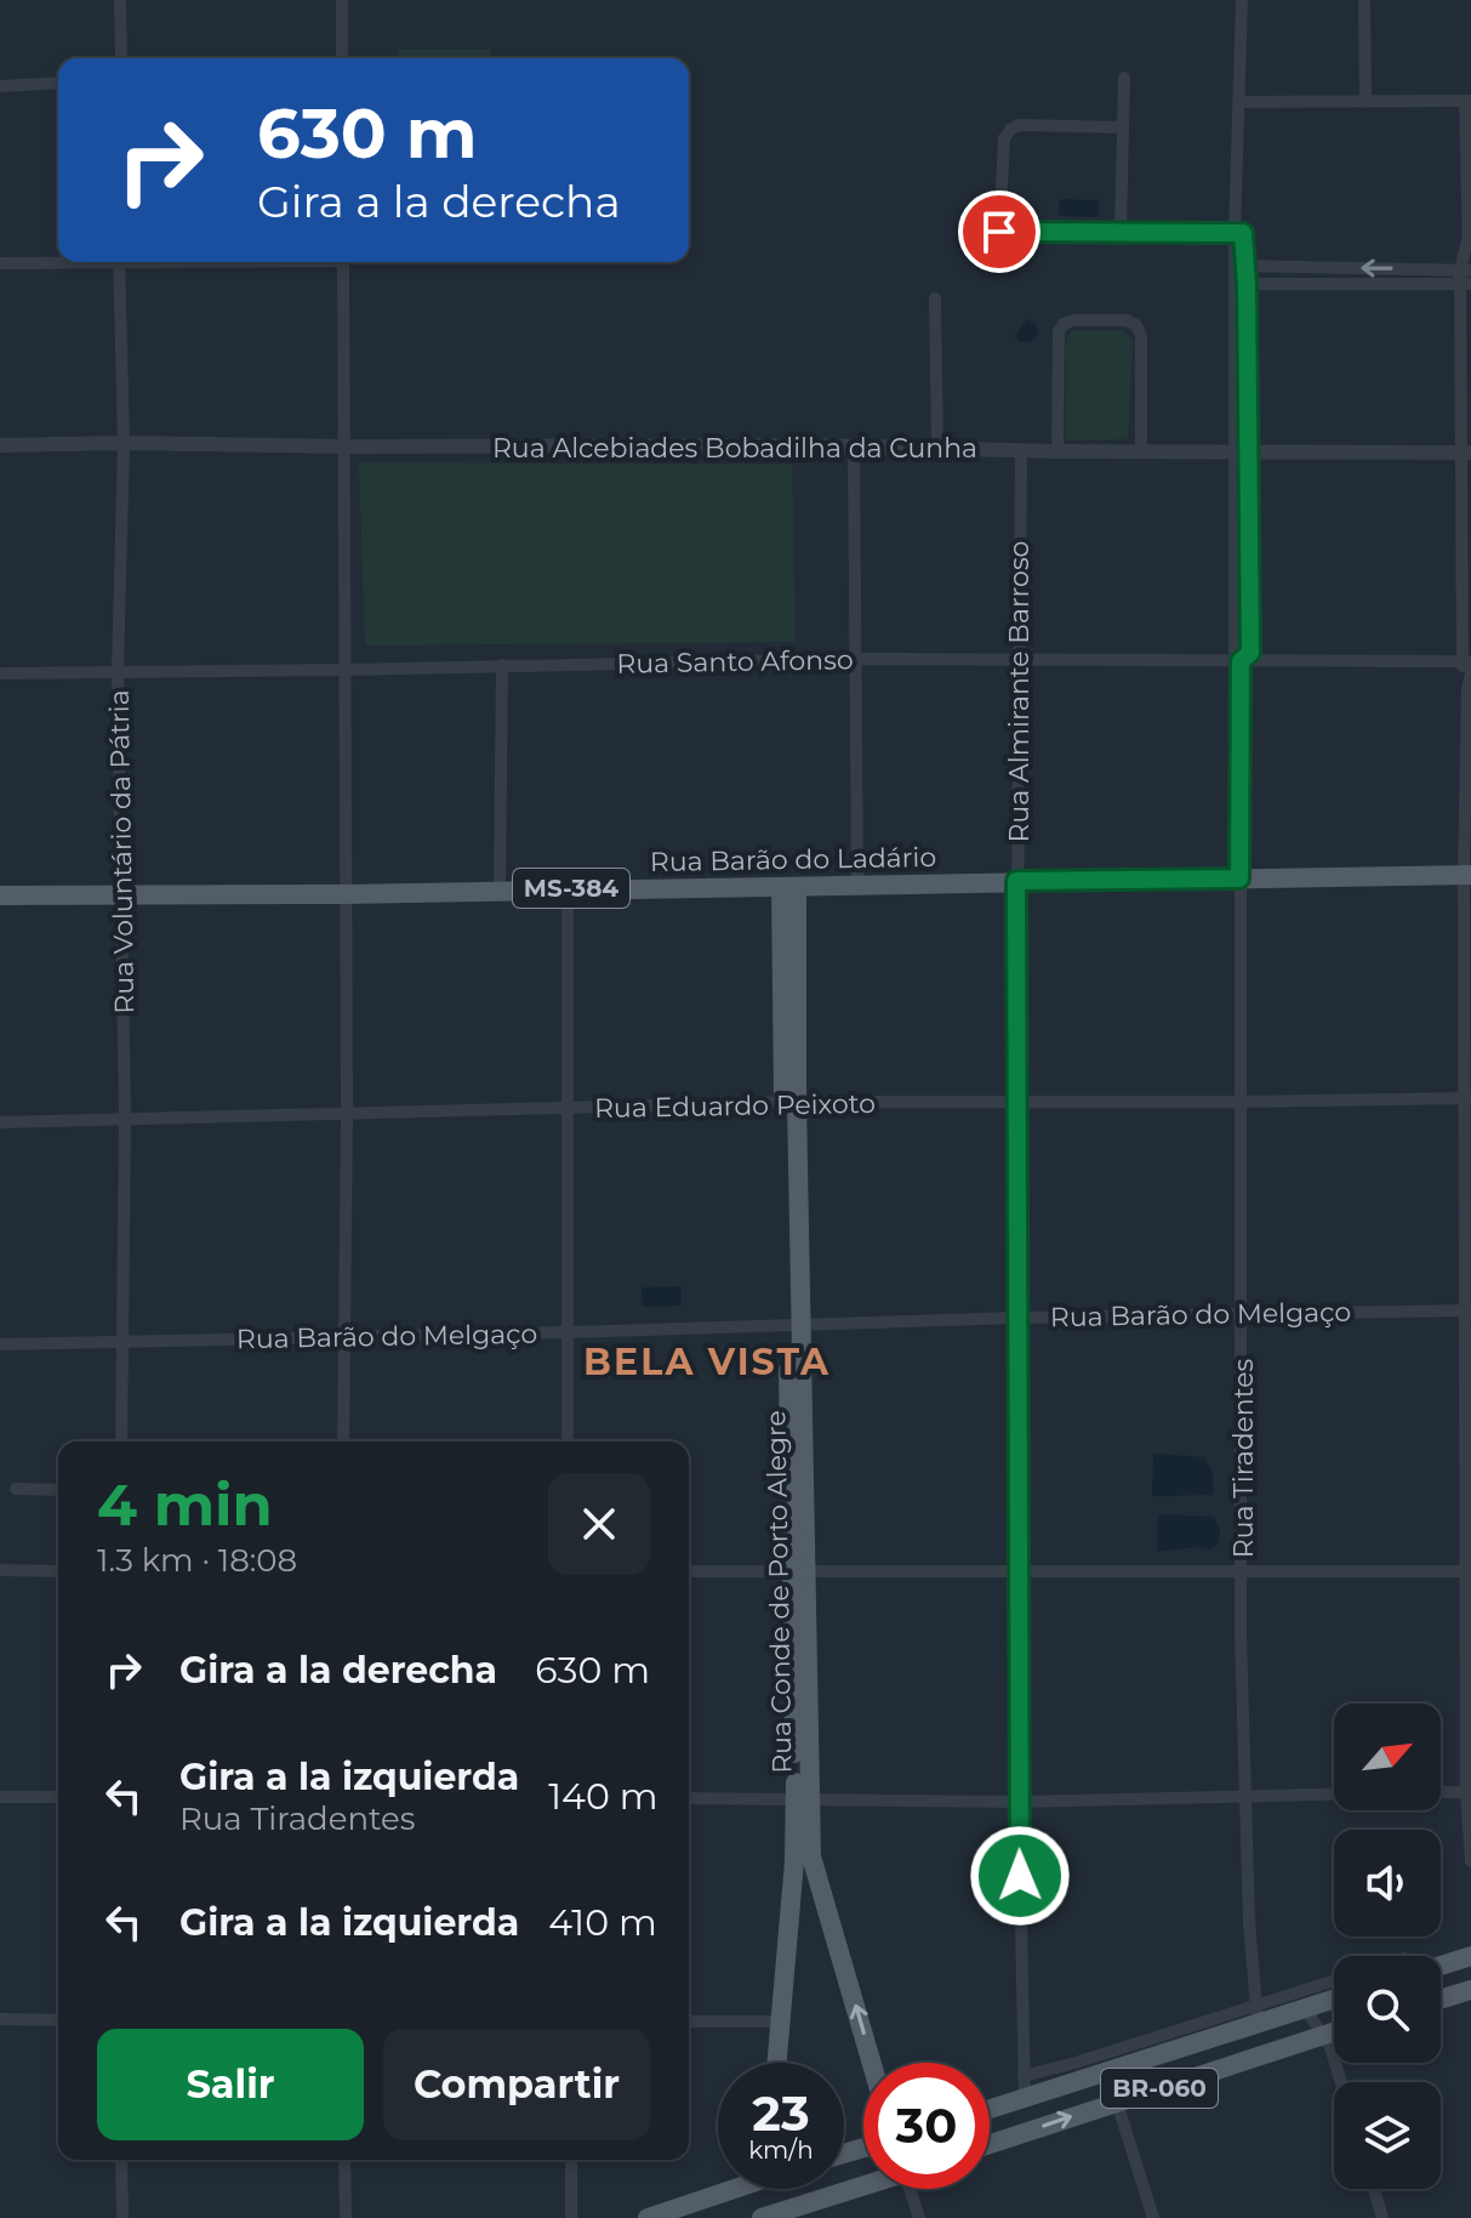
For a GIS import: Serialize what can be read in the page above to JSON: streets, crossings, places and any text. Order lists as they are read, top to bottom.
{
  "streets": {
    "main road": [
      "Rua Barão do Ladário",
      "MS-384",
      "Rua Conde de Porto Alegre",
      "BR-060"
    ],
    "street": [
      "Rua Alcebiades Bobadilha da Cunha",
      "Rua Santo Afonso",
      "Rua Almirante Barroso",
      "Rua Voluntário da Pátria",
      "Rua Eduardo Peixoto",
      "Rua Barão do Melgaço",
      "Rua Tiradentes"
    ]
  },
  "crossings": [
    ["Rua Alcebiades Bobadilha da Cunha", "Rua Almirante Barroso"],
    ["Rua Alcebiades Bobadilha da Cunha", "Rua Voluntário da Pátria"],
    ["Rua Alcebiades Bobadilha da Cunha", "Rua Tiradentes"],
    ["Rua Santo Afonso", "Rua Almirante Barroso"],
    ["Rua Santo Afonso", "Rua Voluntário da Pátria"],
    ["Rua Santo Afonso", "Rua Tiradentes"],
    ["Rua Almirante Barroso", "Rua Barão do Ladário"],
    ["Rua Almirante Barroso", "Rua Eduardo Peixoto"],
    ["Rua Almirante Barroso", "Rua Barão do Melgaço"],
    ["Rua Almirante Barroso", "BR-060"],
    ["Rua Voluntário da Pátria", "Rua Barão do Ladário"],
    ["Rua Voluntário da Pátria", "Rua Eduardo Peixoto"],
    ["Rua Voluntário da Pátria", "Rua Barão do Melgaço"],
    ["Rua Barão do Ladário", "Rua Tiradentes"],
    ["Rua Barão do Ladário", "Rua Conde de Porto Alegre"],
    ["Rua Eduardo Peixoto", "Rua Tiradentes"],
    ["Rua Eduardo Peixoto", "Rua Conde de Porto Alegre"],
    ["Rua Barão do Melgaço", "Rua Tiradentes"],
    ["Rua Barão do Melgaço", "Rua Conde de Porto Alegre"],
    ["Rua Tiradentes", "BR-060"]
  ],
  "districts": ["BELA VISTA"],
  "north": "top right",
  "page": {
    "turn": ["630 m", "Gira a la derecha"],
    "heading": ["4 min", "1.3 km · 18:08"],
    "list": [
      {
        "name": "Gira a la derecha",
        "value": "630 m"
      },
      {
        "name": "Gira a la izquierda",
        "note": "Rua Tiradentes",
        "value": "140 m"
      },
      {
        "name": "Gira a la izquierda",
        "value": "410 m"
      }
    ],
    "buttons": ["Salir", "Compartir"],
    "speed": "23 km/h",
    "limit": "30"
  }
}
